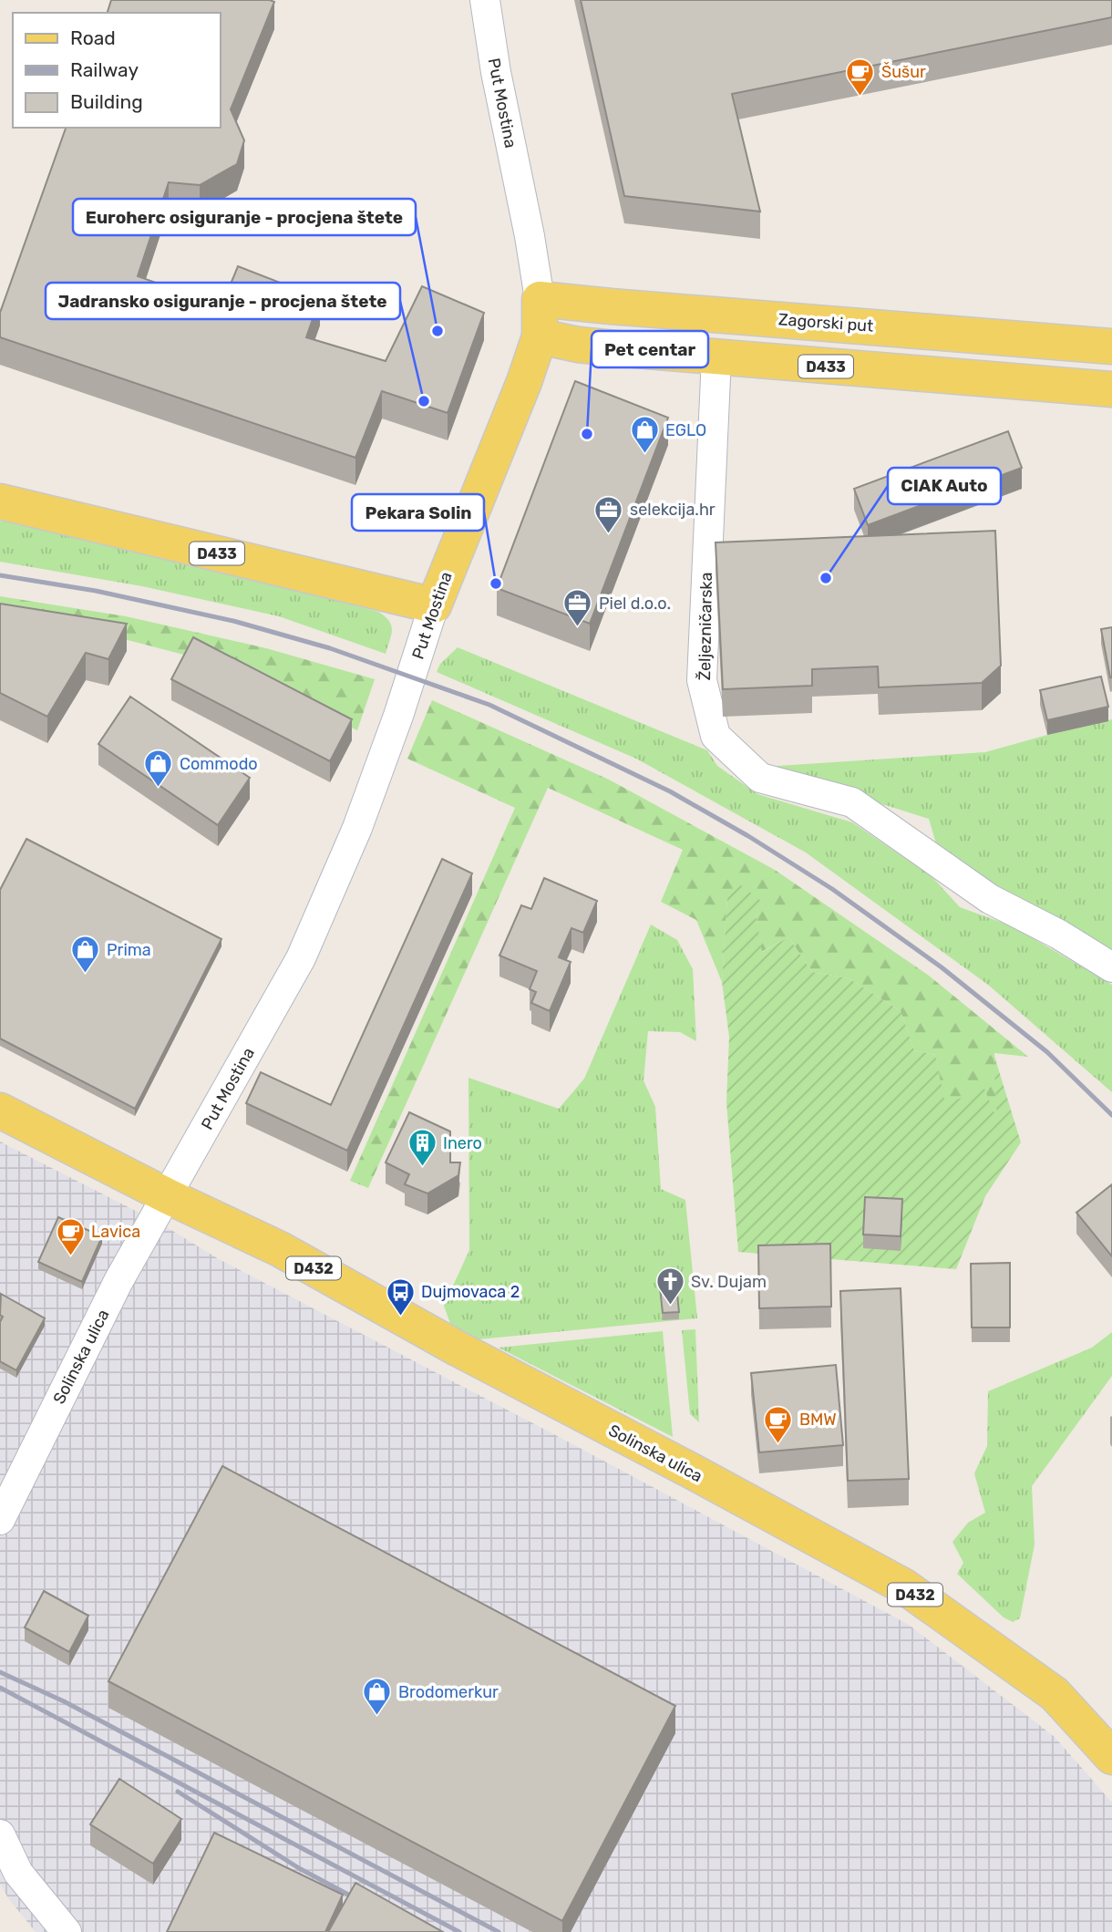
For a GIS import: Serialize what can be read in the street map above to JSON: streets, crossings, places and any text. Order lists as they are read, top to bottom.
{
  "streets": {
    "main road": [
      "Put Mostina",
      "Zagorski put",
      "D433",
      "D432",
      "Solinska ulica"
    ],
    "street": ["Željezničarska"]
  },
  "crossings": [
    ["Put Mostina", "Zagorski put"],
    ["Put Mostina", "D433"],
    ["Put Mostina", "Solinska ulica"],
    ["D433", "Željezničarska"]
  ],
  "places": {
    "cafe": ["Šušur", "Lavica", "BMW"],
    "other": [
      "Euroherc osiguranje - procjena štete",
      "Jadransko osiguranje - procjena štete",
      "Pet centar",
      "CIAK Auto",
      "Pekara Solin"
    ],
    "shop": [
      "EGLO",
      "Commodo",
      "Prima",
      "Brodomerkur"
    ],
    "office": ["selekcija.hr", "Piel d.o.o."],
    "building": ["Inero"],
    "church": ["Sv. Dujam"],
    "bus stop": ["Dujmovaca 2"]
  },
  "legend": ["Road", "Railway", "Building"]
}
